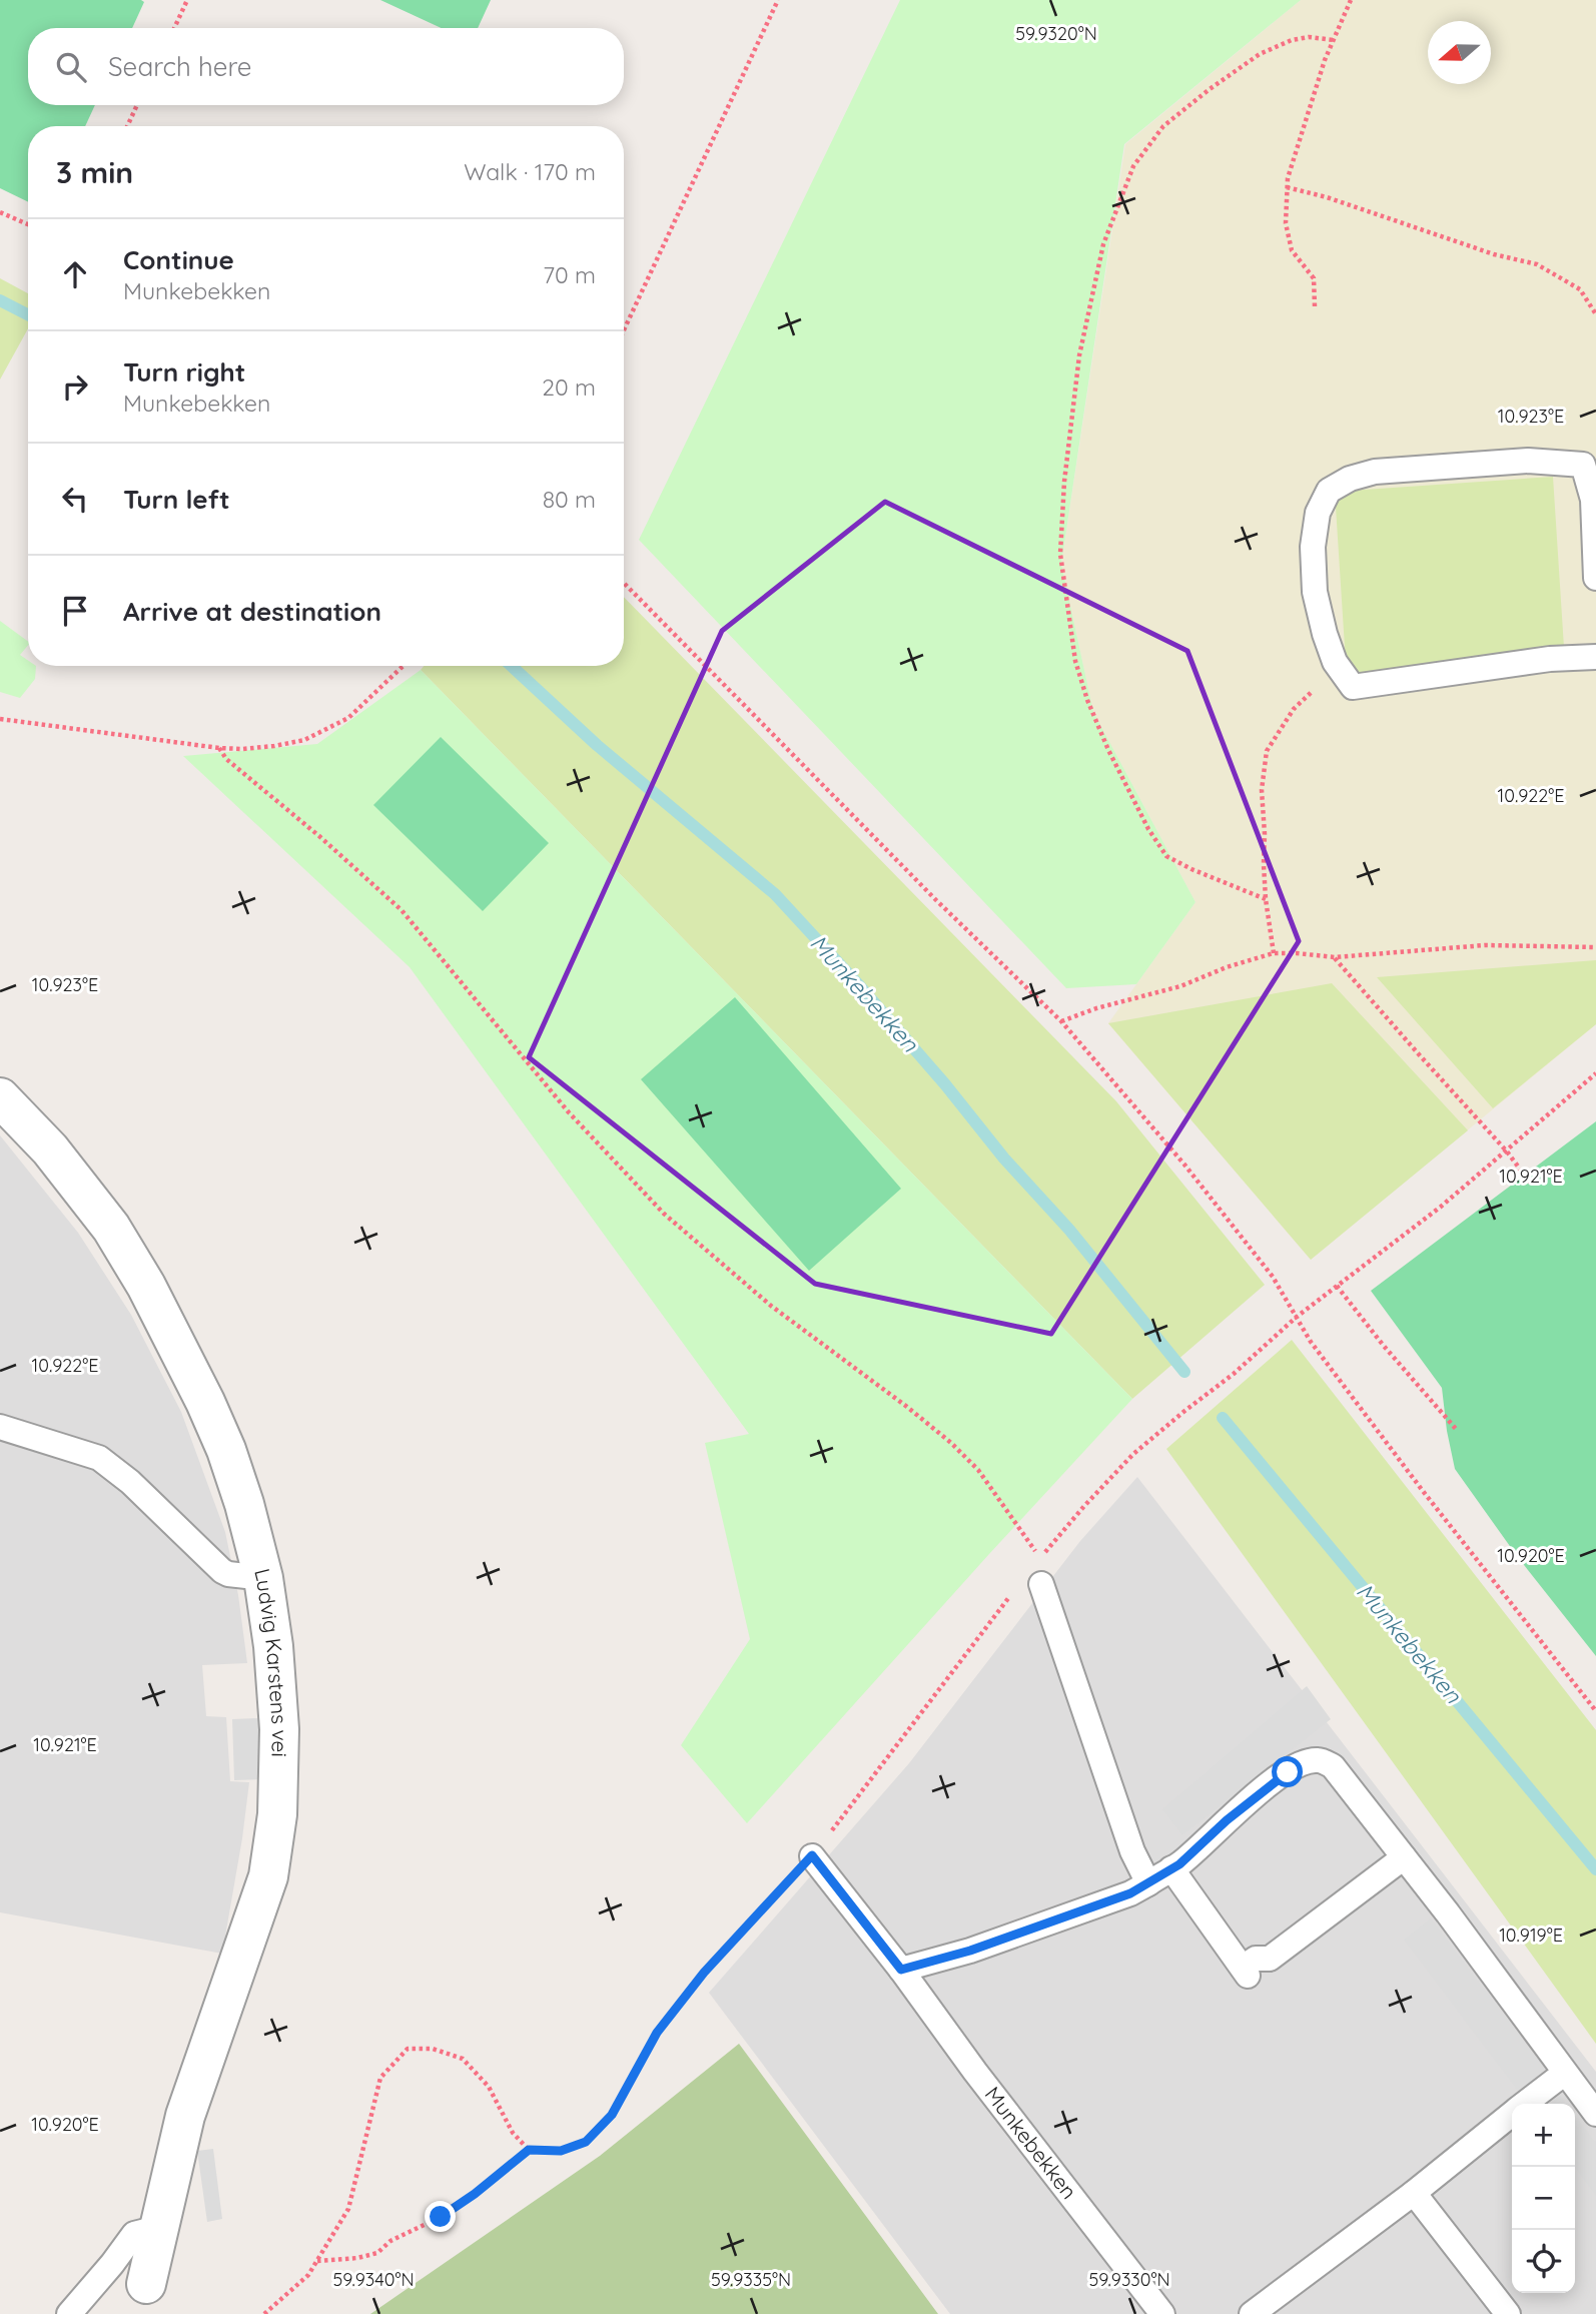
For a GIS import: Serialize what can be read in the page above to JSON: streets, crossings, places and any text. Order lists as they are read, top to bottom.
{
  "streets": {
    "street": ["Ludvig Karstens vei"],
    "lane": ["Munkebekken"]
  },
  "water": ["Munkebekken"],
  "north": "left",
  "page": {
    "search": "Search here",
    "heading": ["3 min", "Walk · 170 m"],
    "list": [
      ["Continue", "Munkebekken", "70 m"],
      ["Turn right", "Munkebekken", "20 m"],
      ["Turn left", "80 m"],
      "Arrive at destination"
    ],
    "map_buttons": ["+", "−"]
  },
  "coordinates": [
    "59.9320°N",
    "10.923°E",
    "10.922°E",
    "10.921°E",
    "10.920°E",
    "10.919°E",
    "59.9340°N",
    "59.9335°N",
    "59.9330°N"
  ]
}
